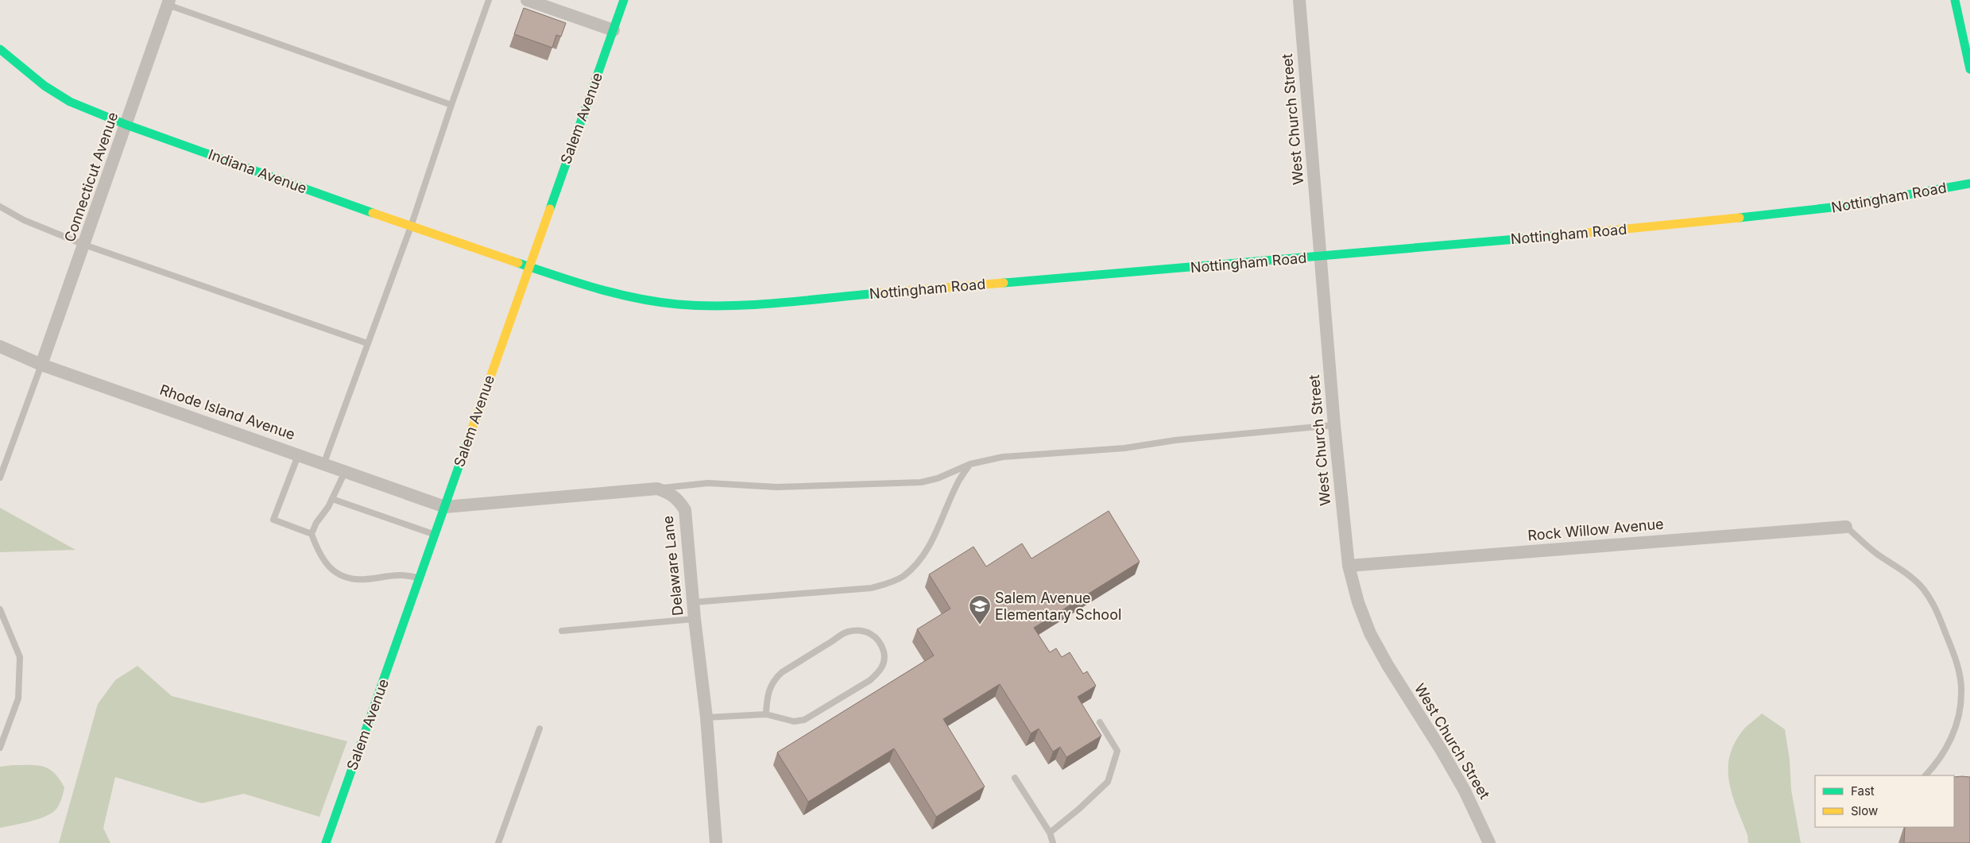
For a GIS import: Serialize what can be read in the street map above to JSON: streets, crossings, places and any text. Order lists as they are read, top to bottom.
{
  "streets": {
    "main road": ["Salem Avenue", "Indiana Avenue", "Nottingham Road"],
    "street": [
      "West Church Street",
      "Connecticut Avenue",
      "Rhode Island Avenue",
      "Rock Willow Avenue",
      "Delaware Lane"
    ]
  },
  "crossings": [
    ["Salem Avenue", "Indiana Avenue"],
    ["Salem Avenue", "Nottingham Road"],
    ["Salem Avenue", "Rhode Island Avenue"],
    ["Salem Avenue", "Delaware Lane"],
    ["West Church Street", "Nottingham Road"],
    ["West Church Street", "Rock Willow Avenue"],
    ["Indiana Avenue", "Connecticut Avenue"],
    ["Indiana Avenue", "Nottingham Road"],
    ["Connecticut Avenue", "Rhode Island Avenue"],
    ["Rhode Island Avenue", "Delaware Lane"]
  ],
  "places": {
    "school or university": ["Salem Avenue Elementary School"]
  },
  "legend": ["Fast", "Slow"]
}
